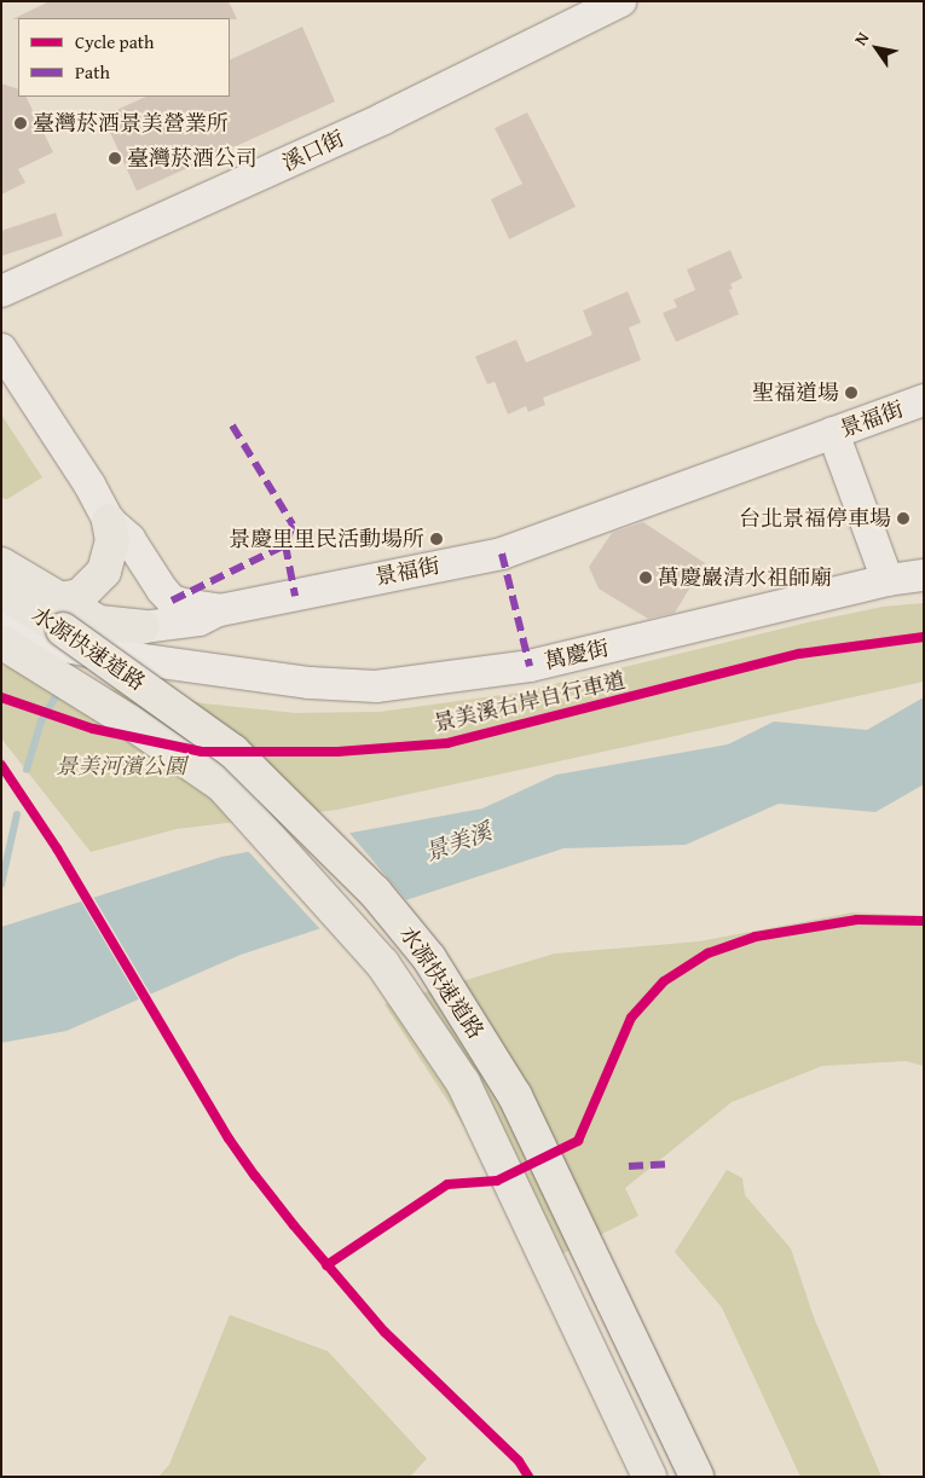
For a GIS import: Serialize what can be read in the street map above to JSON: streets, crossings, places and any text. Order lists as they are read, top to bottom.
{
  "streets": {
    "highway": ["水源快速道路"],
    "street": ["溪口街", "景福街", "萬慶街"],
    "cycle path": ["景美溪右岸自行車道"]
  },
  "water": ["景美溪"],
  "parks": ["景美河濱公園"],
  "places": [
    "臺灣菸酒景美營業所",
    "臺灣菸酒公司",
    "聖福道場",
    "台北景福停車場",
    "景慶里里民活動場所",
    "萬慶巖清水祖師廟"
  ],
  "legend": ["Cycle path", "Path"],
  "north": "top left"
}
